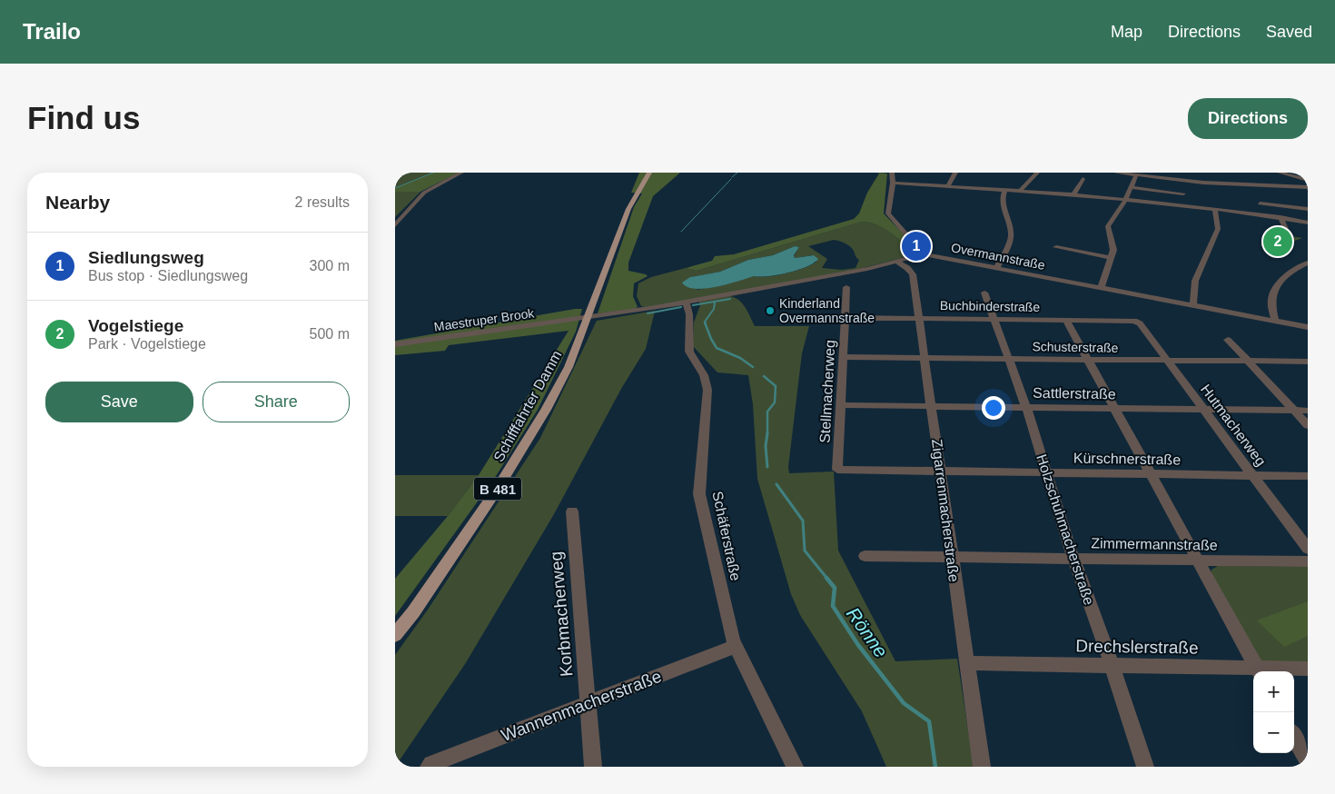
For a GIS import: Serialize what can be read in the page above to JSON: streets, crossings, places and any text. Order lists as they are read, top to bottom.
{
  "streets": {
    "main road": ["Schifffahrter Damm", "B 481"],
    "street": [
      "Overmannstraße",
      "Buchbinderstraße",
      "Maestruper Brook",
      "Schusterstraße",
      "Stellmacherweg",
      "Sattlerstraße",
      "Hutmacherweg",
      "Kürschnerstraße",
      "Zigarrenmacherstraße",
      "Holzschuhmacherstraße",
      "Schäferstraße",
      "Zimmermannstraße",
      "Korbmacherweg",
      "Drechslerstraße",
      "Wannenmacherstraße"
    ]
  },
  "crossings": [
    ["Overmannstraße", "Maestruper Brook"],
    ["Overmannstraße", "Zigarrenmacherstraße"],
    ["Overmannstraße", "Schäferstraße"],
    ["Buchbinderstraße", "Stellmacherweg"],
    ["Buchbinderstraße", "Hutmacherweg"],
    ["Buchbinderstraße", "Zigarrenmacherstraße"],
    ["Buchbinderstraße", "Holzschuhmacherstraße"],
    ["Schusterstraße", "Stellmacherweg"],
    ["Schusterstraße", "Hutmacherweg"],
    ["Schusterstraße", "Zigarrenmacherstraße"],
    ["Schusterstraße", "Holzschuhmacherstraße"],
    ["Stellmacherweg", "Sattlerstraße"],
    ["Stellmacherweg", "Kürschnerstraße"],
    ["Sattlerstraße", "Hutmacherweg"],
    ["Sattlerstraße", "Zigarrenmacherstraße"],
    ["Sattlerstraße", "Holzschuhmacherstraße"],
    ["Hutmacherweg", "Kürschnerstraße"],
    ["Kürschnerstraße", "Zigarrenmacherstraße"],
    ["Kürschnerstraße", "Holzschuhmacherstraße"],
    ["Zigarrenmacherstraße", "Zimmermannstraße"],
    ["Zigarrenmacherstraße", "Drechslerstraße"],
    ["Holzschuhmacherstraße", "Zimmermannstraße"],
    ["Holzschuhmacherstraße", "Drechslerstraße"],
    ["Schäferstraße", "Wannenmacherstraße"],
    ["Korbmacherweg", "Wannenmacherstraße"]
  ],
  "water": ["Rönne"],
  "places": ["Kinderland Overmannstraße"],
  "page": {
    "header": "Trailo",
    "nav": ["Map", "Directions", "Saved"],
    "buttons": [
      "Directions",
      ["Save", "Share"]
    ],
    "title": "Find us",
    "heading": ["Nearby", "2 results"],
    "pins": ["2", "1"],
    "list": [
      {
        "mark": "1",
        "name": "Siedlungsweg",
        "note": "Bus stop · Siedlungsweg",
        "value": "300 m"
      },
      {
        "mark": "2",
        "name": "Vogelstiege",
        "note": "Park · Vogelstiege",
        "value": "500 m"
      }
    ],
    "map_buttons": ["+", "−"]
  }
}
